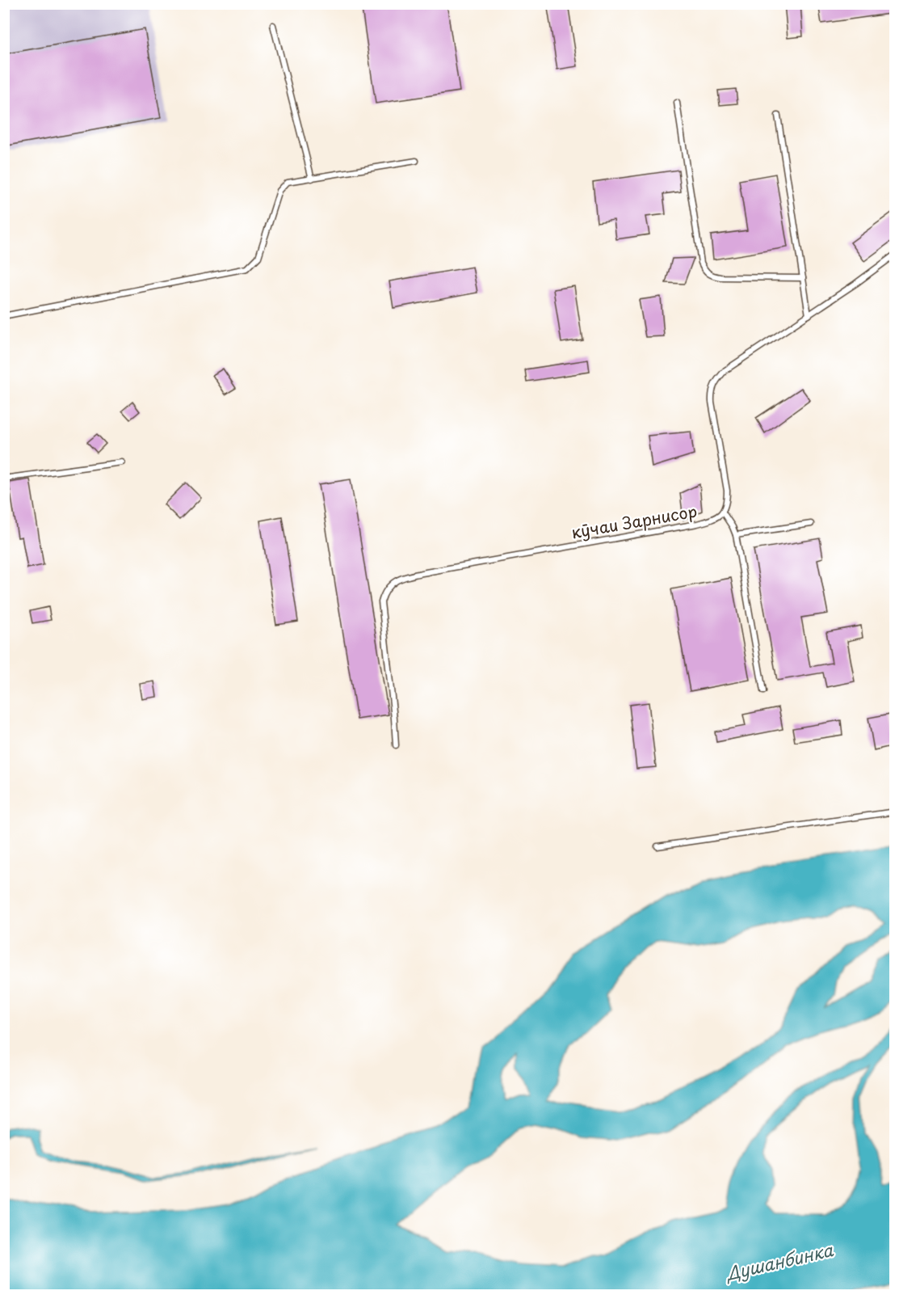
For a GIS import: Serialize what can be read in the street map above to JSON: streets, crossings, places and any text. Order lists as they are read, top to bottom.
{
  "streets": {
    "lane": ["кӯчаи Зарнисор"]
  },
  "water": ["Душанбинка"]
}
